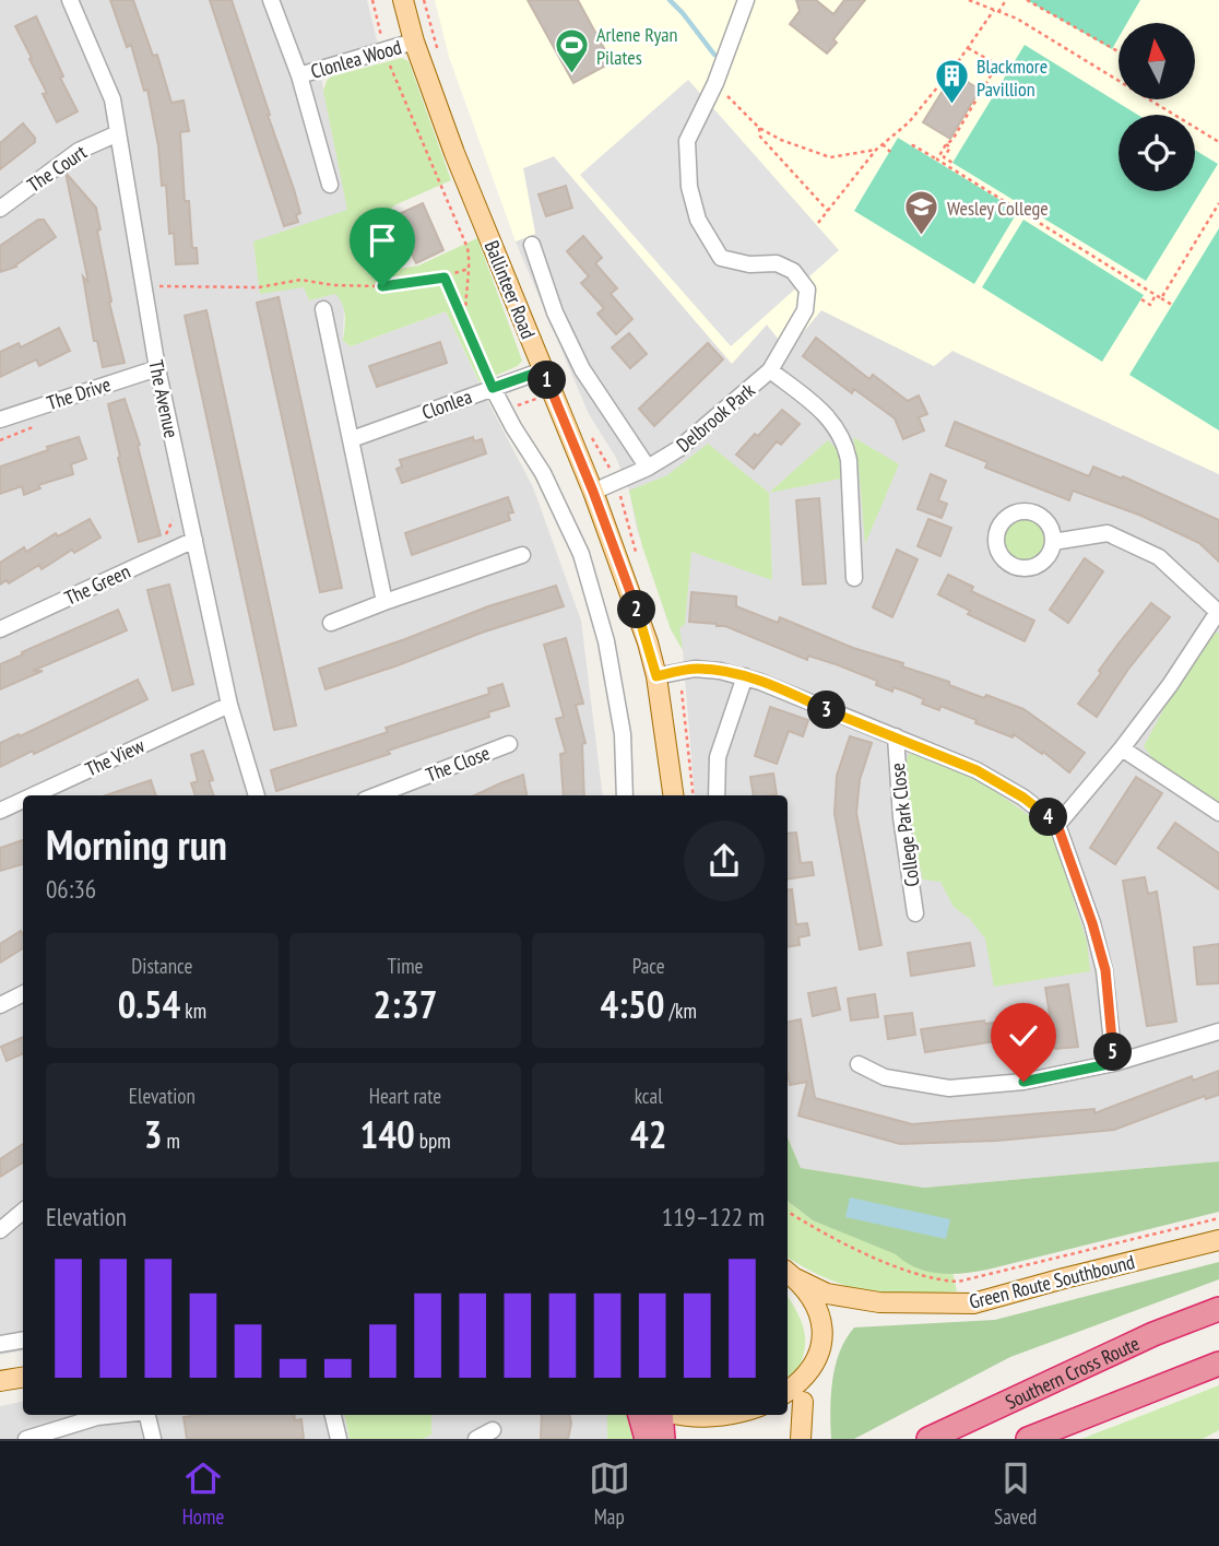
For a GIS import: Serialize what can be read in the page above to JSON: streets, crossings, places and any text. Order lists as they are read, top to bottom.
{
  "streets": {
    "highway": ["Southern Cross Route"],
    "main road": ["Ballinteer Road", "Green Route Southbound"],
    "street": [
      "Clonlea Wood",
      "The Court",
      "The Drive",
      "The Avenue",
      "Clonlea",
      "Delbrook Park",
      "The Green",
      "The View",
      "The Close",
      "College Park Close"
    ]
  },
  "crossings": [
    ["Clonlea Wood", "Ballinteer Road"],
    ["The Court", "The Avenue"],
    ["Ballinteer Road", "Clonlea"],
    ["Ballinteer Road", "Delbrook Park"],
    ["The Drive", "The Avenue"],
    ["The Avenue", "The Green"],
    ["The Avenue", "The View"]
  ],
  "places": {
    "sports": ["Arlene Ryan Pilates"],
    "building": ["Blackmore Pavillion"],
    "school or university": ["Wesley College"]
  },
  "north": "top",
  "page": {
    "pins": [
      "1",
      "2",
      "3",
      "4",
      "5"
    ],
    "heading": ["Morning run", "06:36"],
    "stats": [
      ["Distance", "0.54 km"],
      ["Time", "2:37"],
      ["Pace", "4:50 /km"],
      ["Elevation", "3 m"],
      ["Heart rate", "140 bpm"],
      ["kcal", "42"]
    ],
    "chart": ["Elevation", "119–122 m"],
    "tabs": ["Home", "Map", "Saved"]
  }
}
